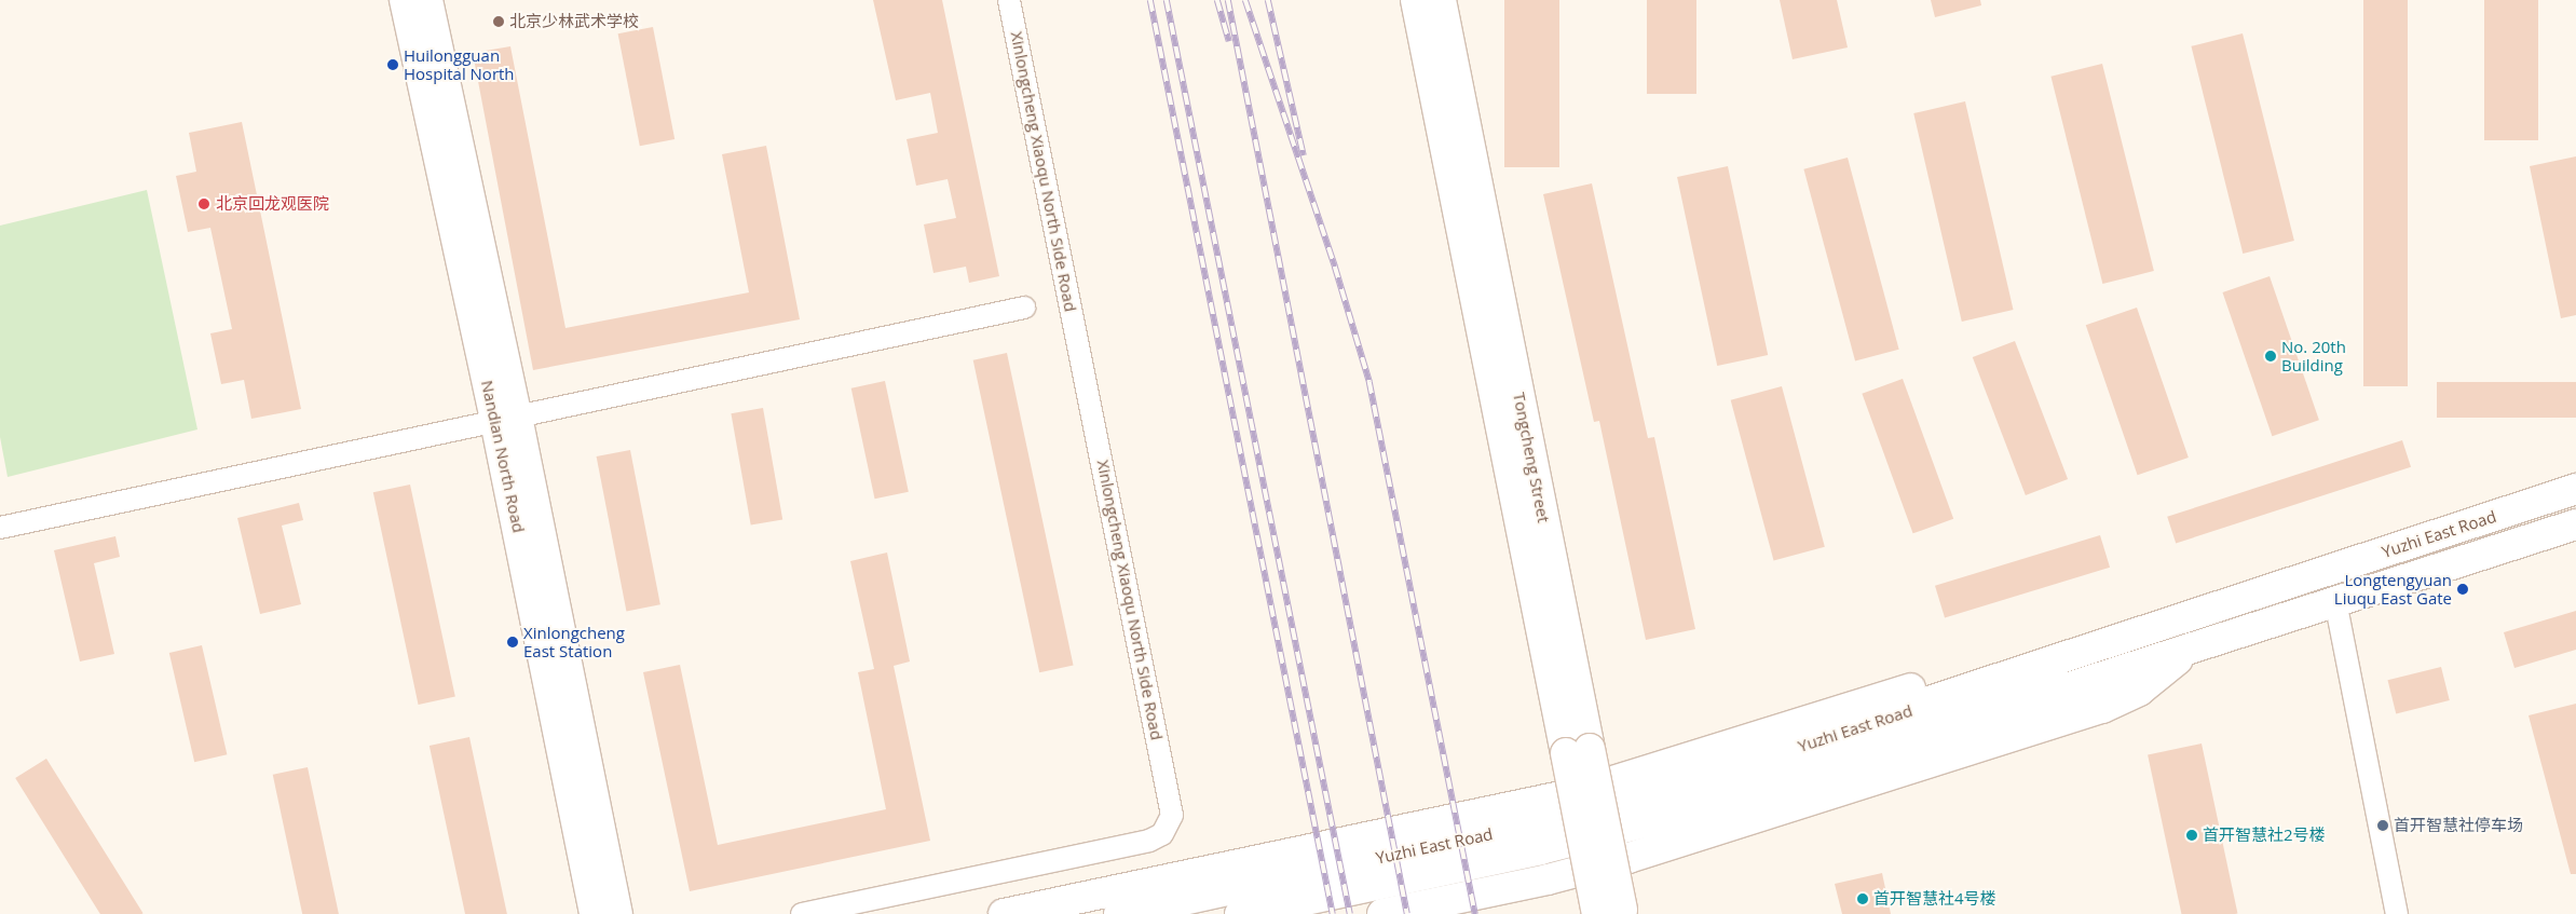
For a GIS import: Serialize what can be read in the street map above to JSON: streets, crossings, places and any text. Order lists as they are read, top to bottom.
{
  "streets": {
    "main road": ["Nandian North Road", "Tongcheng Street", "Yuzhi East Road"],
    "street": ["Xinlongcheng Xiaoqu North Side Road"]
  },
  "places": [
    "北京少林武术学校",
    "Huilongguan Hospital North",
    "北京回龙观医院",
    "No. 20th Building",
    "Longtengyuan Liuqu East Gate",
    "Xinlongcheng East Station",
    "首开智慧社停车场",
    "首开智慧社2号楼",
    "首开智慧社4号楼"
  ]
}
